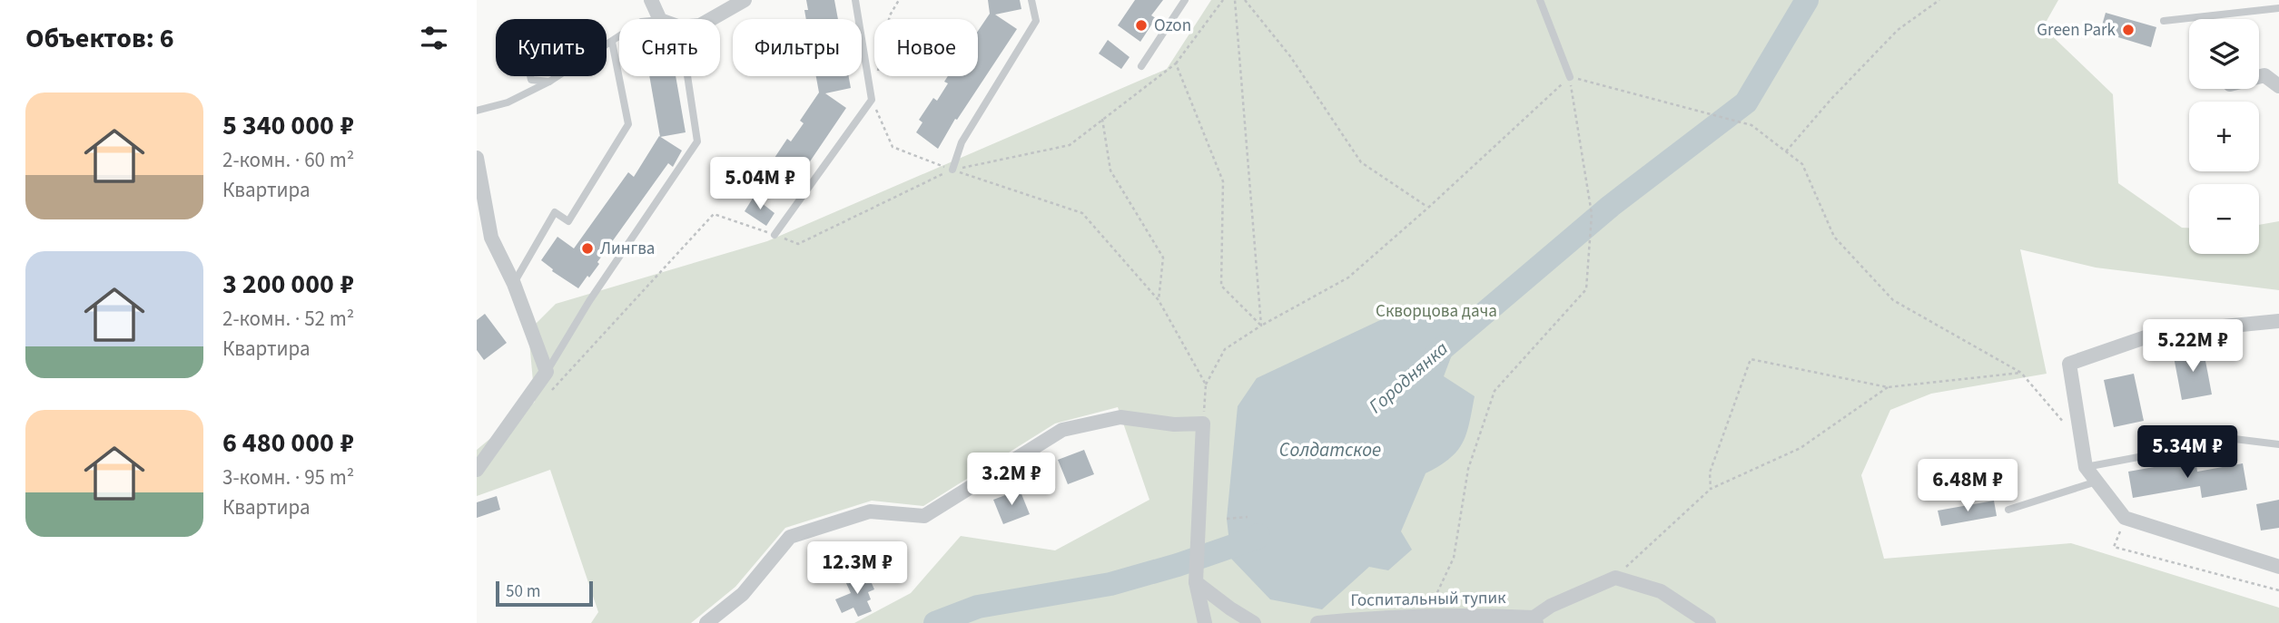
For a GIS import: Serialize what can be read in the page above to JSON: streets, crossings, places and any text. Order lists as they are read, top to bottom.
{
  "streets": {
    "street": ["Госпитальный тупик"]
  },
  "water": ["Городнянка", "Солдатское"],
  "parks": ["Скворцова дача"],
  "places": ["Ozon", "Green Park", "Лингва"],
  "scale_bar": "50 m",
  "page": {
    "heading": "Объектов: 6",
    "map_buttons": ["+", "−"],
    "chip": [
      "Купить",
      "Снять",
      "Фильтры",
      "Новое"
    ],
    "list": [
      {
        "name": "5 340 000 ₽",
        "note": "2-комн. · 60 m² · Квартира"
      },
      {
        "name": "3 200 000 ₽",
        "note": "2-комн. · 52 m² · Квартира"
      },
      {
        "name": "6 480 000 ₽",
        "note": "3-комн. · 95 m² · Квартира"
      }
    ],
    "price": [
      "5.04M ₽",
      "5.22M ₽",
      "5.34M ₽",
      "3.2M ₽",
      "6.48M ₽",
      "12.3M ₽"
    ],
    "scale": "50 m"
  }
}
